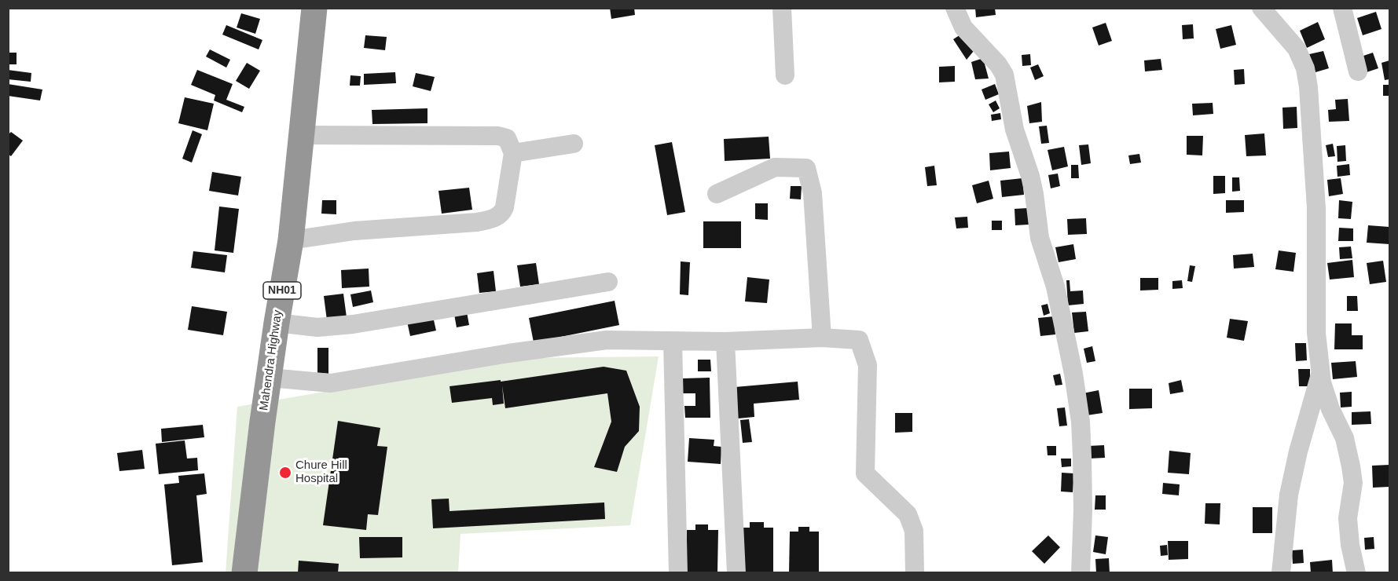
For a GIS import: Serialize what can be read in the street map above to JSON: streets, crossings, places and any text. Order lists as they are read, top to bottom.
{
  "streets": {
    "highway": ["NH01", "Mahendra Highway"]
  },
  "places": ["Chure Hill Hospital"]
}
